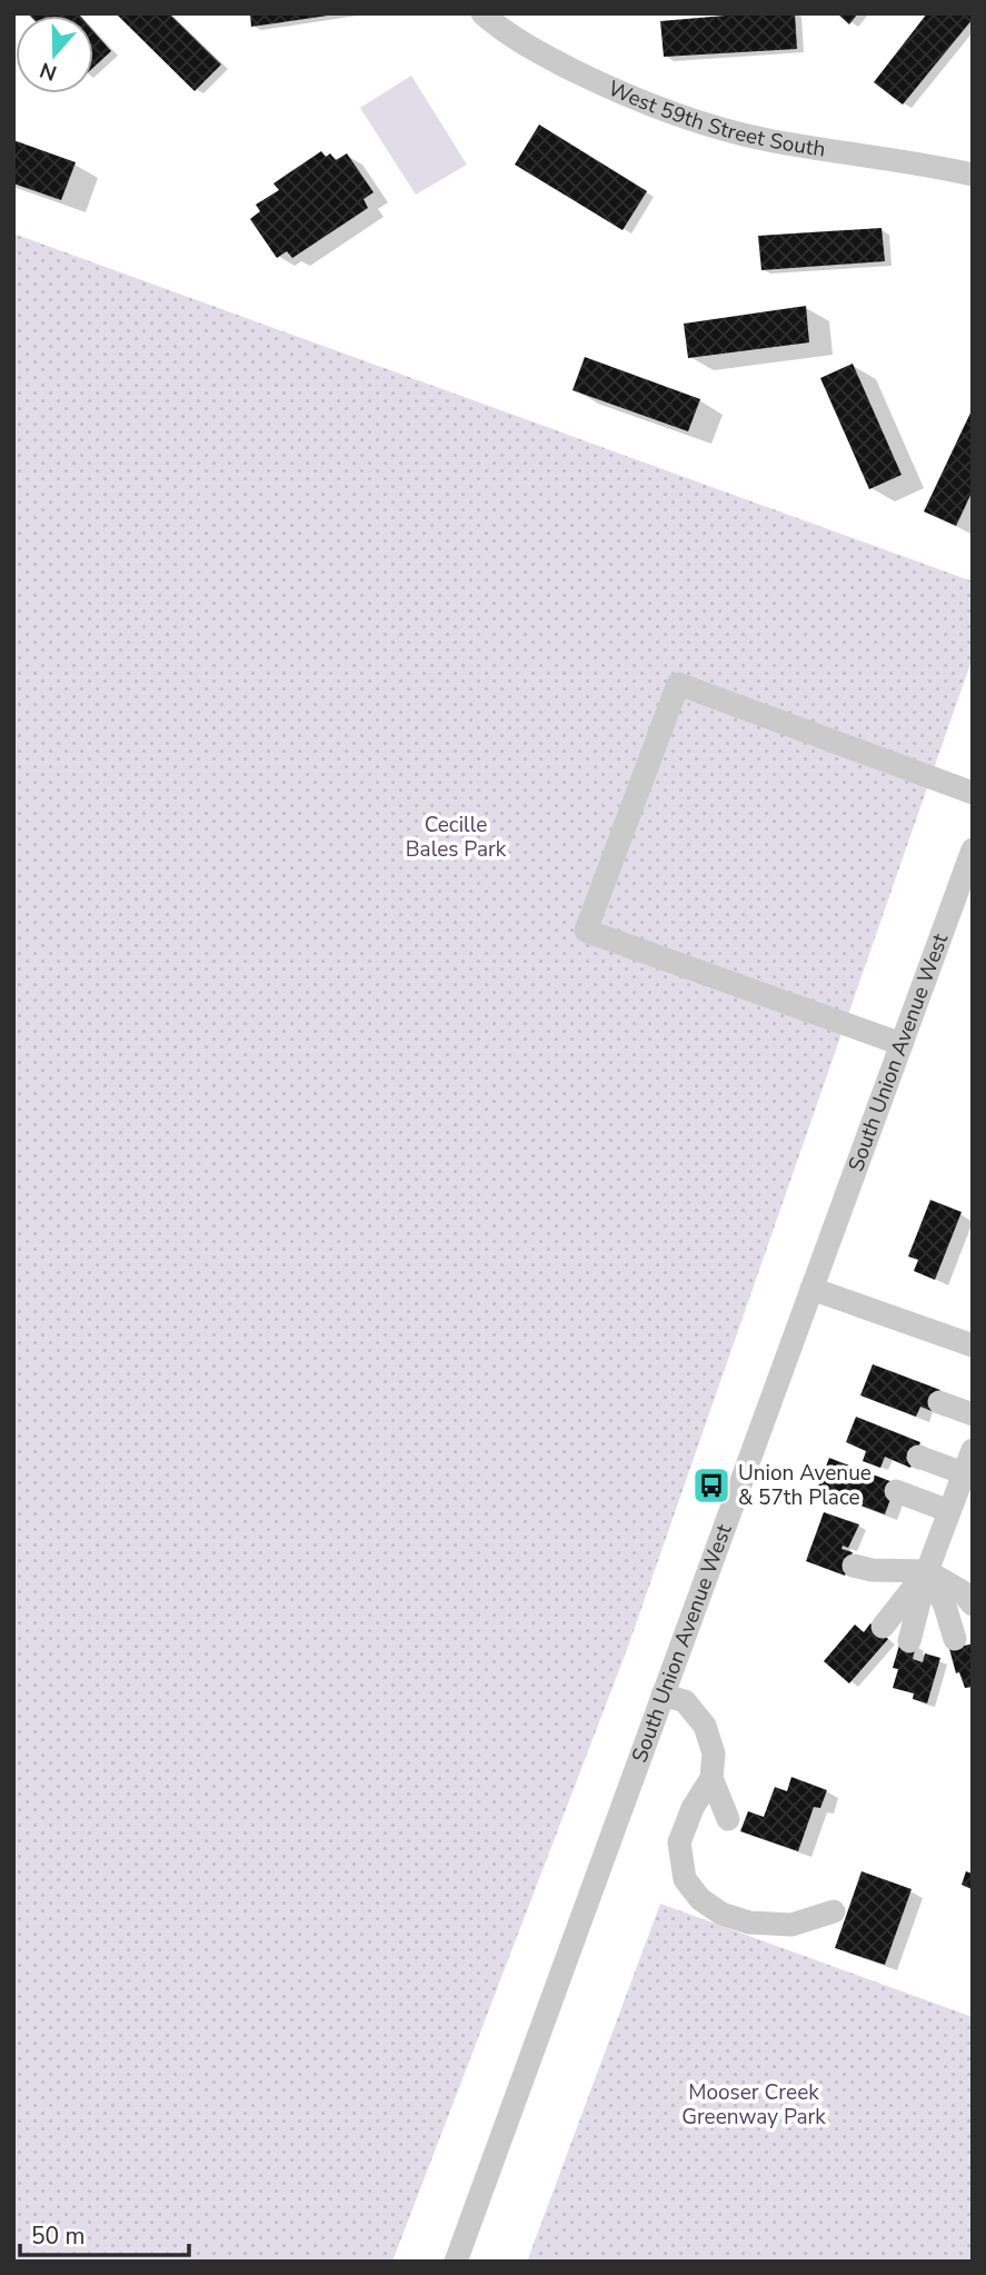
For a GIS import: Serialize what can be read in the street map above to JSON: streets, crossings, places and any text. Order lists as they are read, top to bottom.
{
  "streets": {
    "street": ["West 59th Street South", "South Union Avenue West"]
  },
  "parks": ["Cecille Bales Park", "Mooser Creek Greenway Park"],
  "places": {
    "bus stop": ["Union Avenue & 57th Place"]
  },
  "scale_bar": "50 m",
  "north": "bottom"
}
